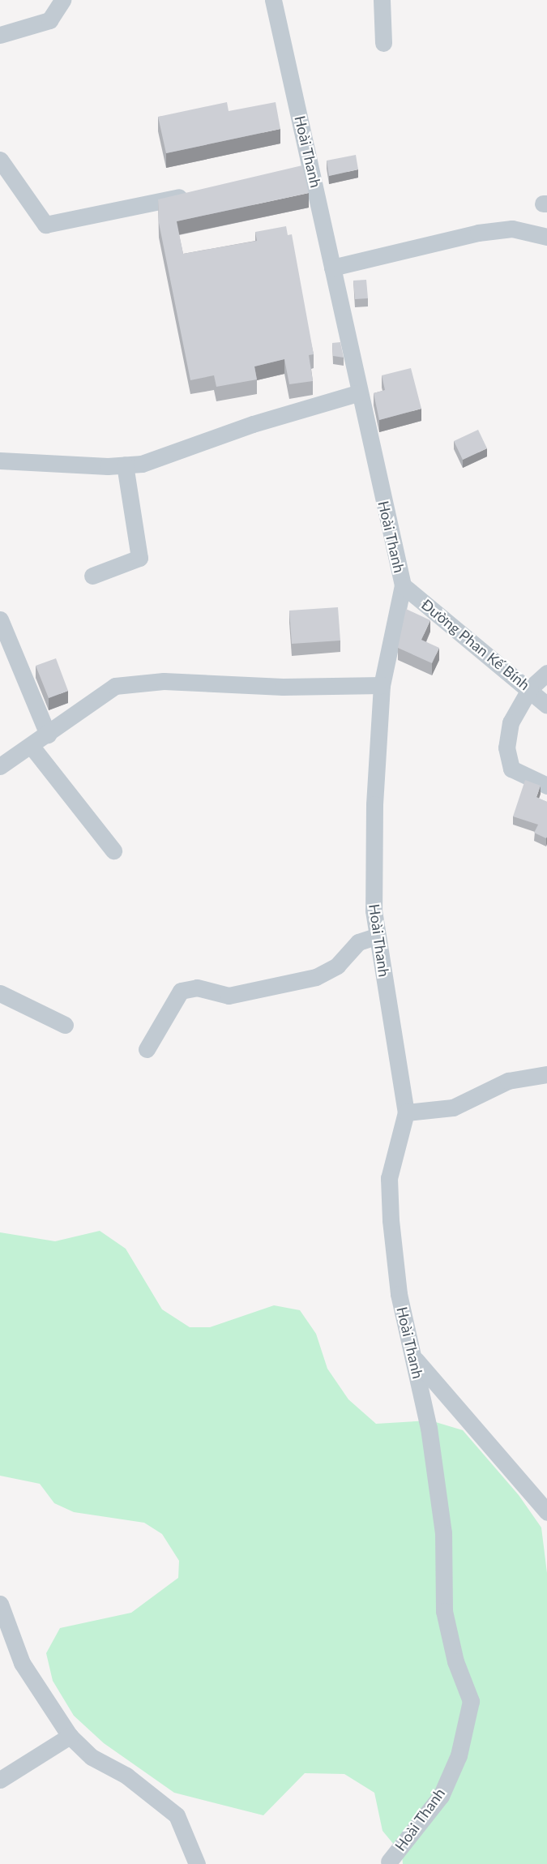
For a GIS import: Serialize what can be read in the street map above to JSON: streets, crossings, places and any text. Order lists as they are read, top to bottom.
{
  "streets": {
    "street": ["Hoài Thanh", "Đường Phan Kế Bính"]
  },
  "crossings": [
    ["Hoài Thanh", "Đường Phan Kế Bính"]
  ]
}
